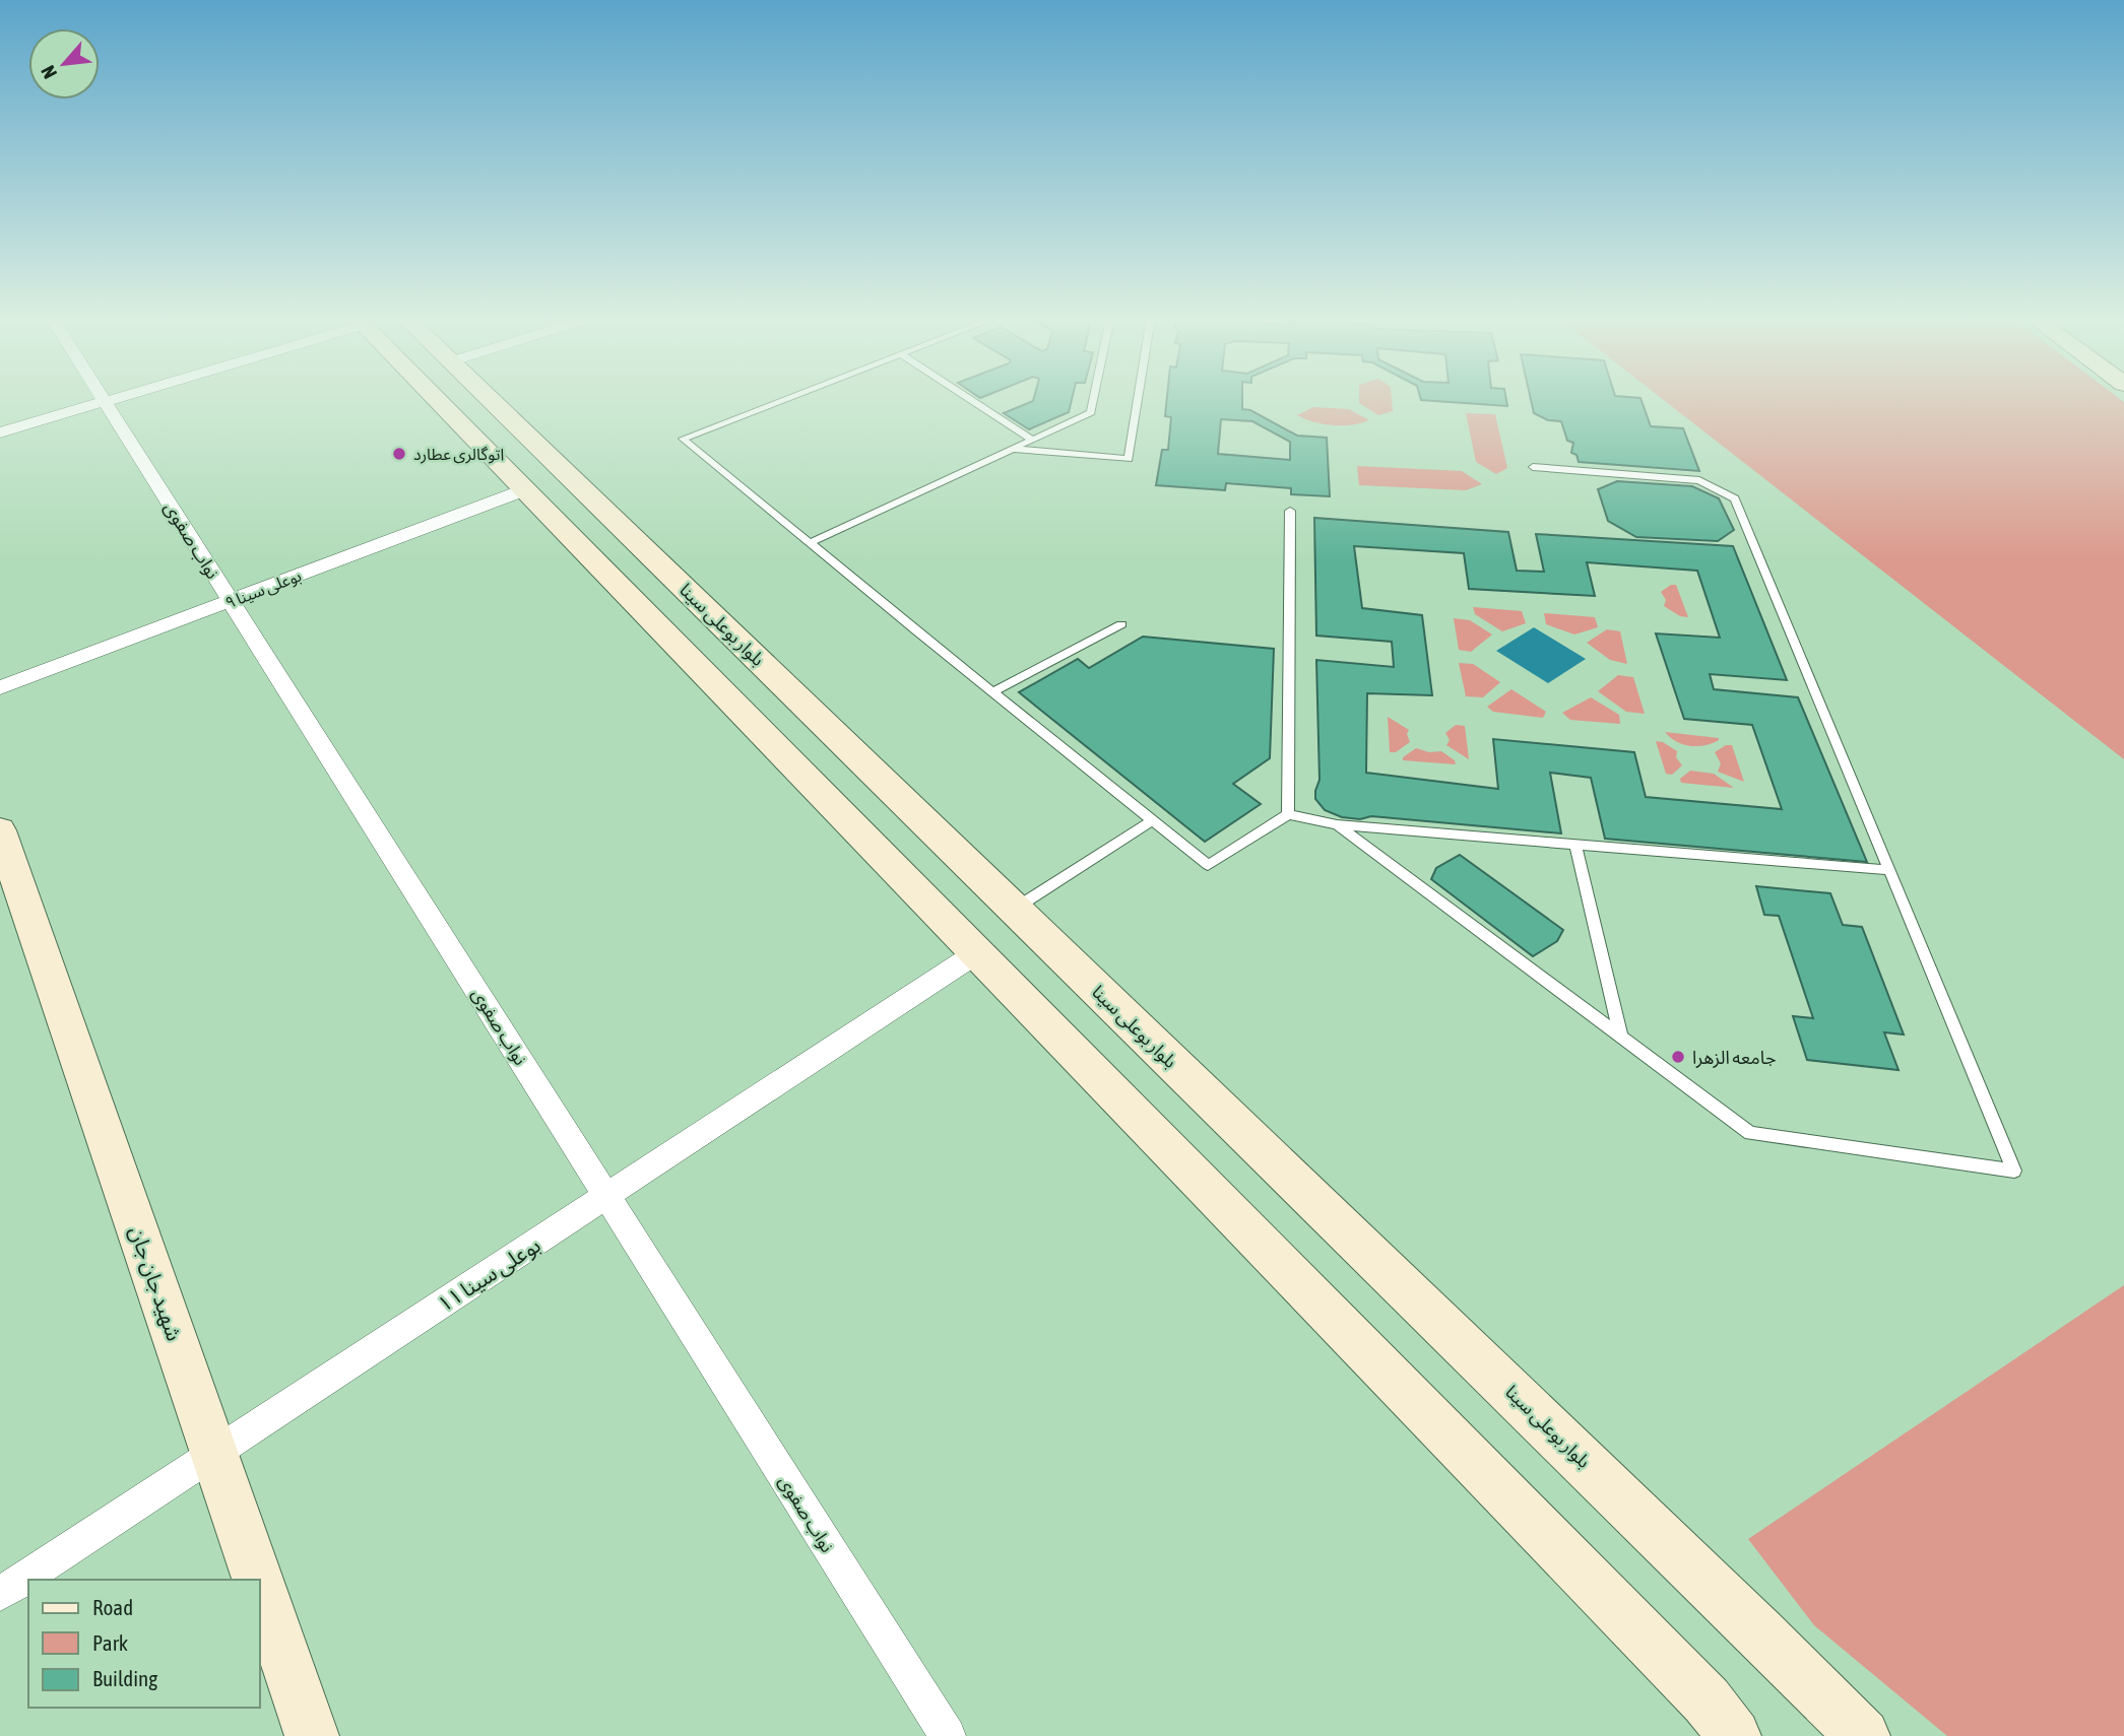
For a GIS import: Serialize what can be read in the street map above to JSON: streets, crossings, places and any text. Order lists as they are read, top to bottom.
{
  "streets": {
    "main road": ["بلوار بوعلی سینا", "شهید جان جان"],
    "street": ["نواب صفوی", "بوعلی سینا ۹", "بوعلی سینا ۱۱"]
  },
  "crossings": [
    ["نواب صفوی", "بوعلی سینا ۹"],
    ["نواب صفوی", "بوعلی سینا ۱۱"],
    ["بوعلی سینا ۱۱", "شهید جان جان"]
  ],
  "places": ["اتوگالری عطارد", "جامعه الزهرا"],
  "legend": ["Road", "Park", "Building"],
  "north": "bottom left"
}
